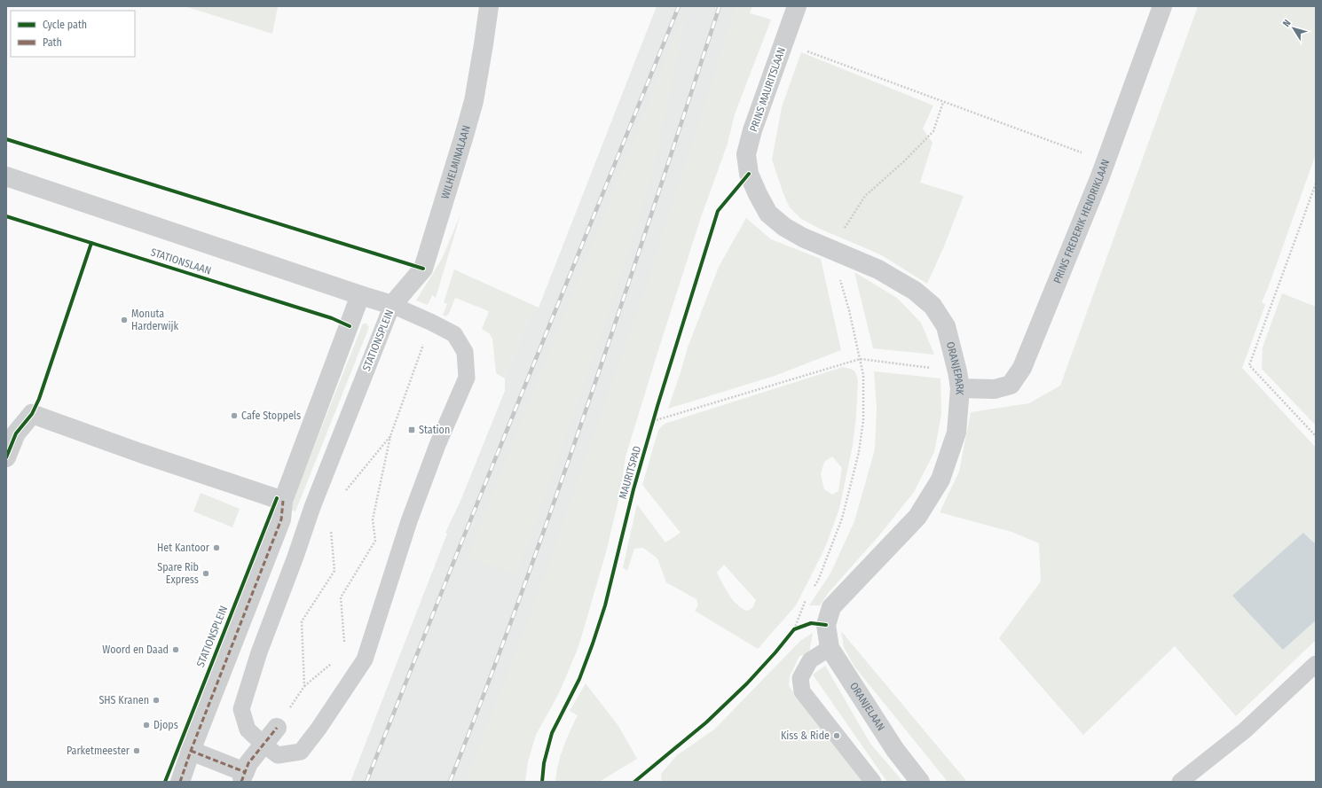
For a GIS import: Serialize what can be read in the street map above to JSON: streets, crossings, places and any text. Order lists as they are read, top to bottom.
{
  "streets": {
    "street": [
      "PRINS MAURITSLAAN",
      "WILHELMINALAAN",
      "PRINS FREDERIK HENDRIKLAAN",
      "STATIONSPLEIN",
      "ORANJEPARK",
      "ORANJELAAN"
    ],
    "cycle path": ["STATIONSLAAN", "MAURITSPAD"]
  },
  "crossings": [
    ["PRINS MAURITSLAAN", "ORANJEPARK"],
    ["WILHELMINALAAN", "STATIONSPLEIN"],
    ["PRINS FREDERIK HENDRIKLAAN", "ORANJEPARK"],
    ["ORANJEPARK", "ORANJELAAN"]
  ],
  "places": {
    "other": [
      "Monuta Harderwijk",
      "Cafe Stoppels",
      "Het Kantoor",
      "Spare Rib Express",
      "Woord en Daad",
      "SHS Kranen",
      "Djops",
      "Kiss & Ride",
      "Parketmeester"
    ],
    "transit": ["Station"]
  },
  "legend": ["Cycle path", "Path"],
  "north": "top left"
}
